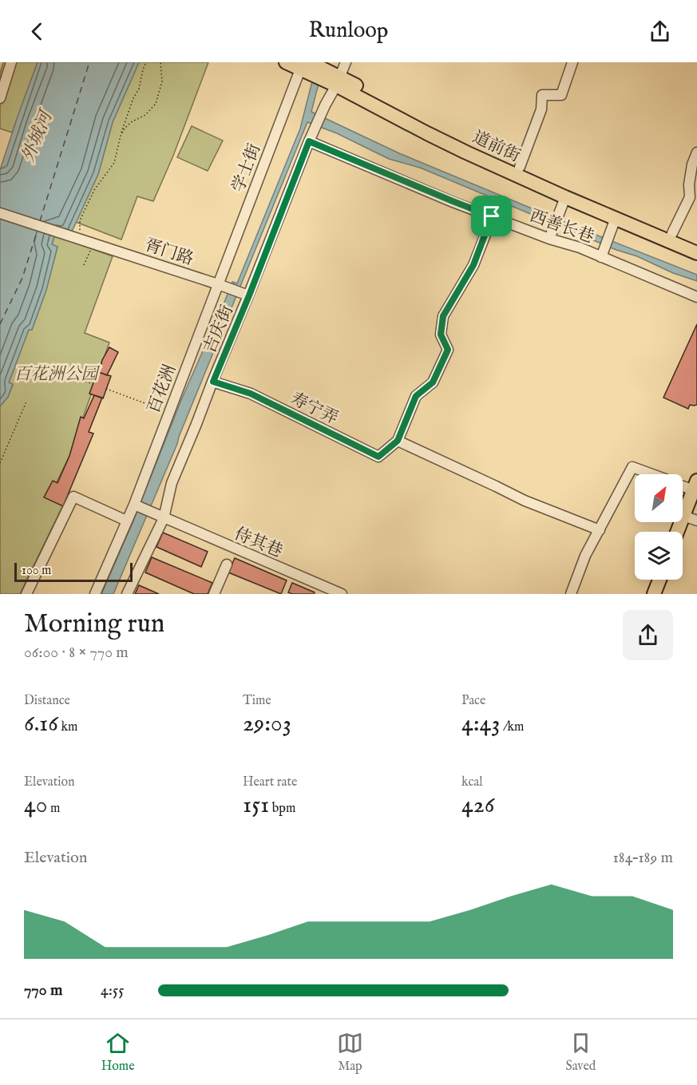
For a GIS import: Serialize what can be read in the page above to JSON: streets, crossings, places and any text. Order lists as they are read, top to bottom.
{
  "streets": {
    "main road": ["道前街"],
    "street": [
      "学士街",
      "西善长巷",
      "胥门路",
      "吉庆街",
      "百花洲",
      "寿宁弄",
      "侍其巷"
    ]
  },
  "crossings": [
    ["道前街", "学士街"],
    ["道前街", "吉庆街"],
    ["学士街", "胥门路"],
    ["学士街", "百花洲"],
    ["西善长巷", "吉庆街"],
    ["胥门路", "吉庆街"],
    ["胥门路", "百花洲"],
    ["吉庆街", "寿宁弄"],
    ["吉庆街", "侍其巷"],
    ["百花洲", "侍其巷"]
  ],
  "water": ["外城河"],
  "parks": ["百花洲公园"],
  "scale_bar": "100 m",
  "north": "top right",
  "page": {
    "header": "Runloop",
    "scale": "100 m",
    "heading": ["Morning run", "06:00 · 8 × 770 m"],
    "stats": [
      ["Distance", "6.16 km"],
      ["Time", "29:03"],
      ["Pace", "4:43 /km"],
      ["Elevation", "40 m"],
      ["Heart rate", "151 bpm"],
      ["kcal", "426"]
    ],
    "chart": ["Elevation", "184–189 m"],
    "list": [
      {
        "name": "770 m",
        "note": "4:55"
      }
    ],
    "tabs": ["Home", "Map", "Saved"]
  }
}
